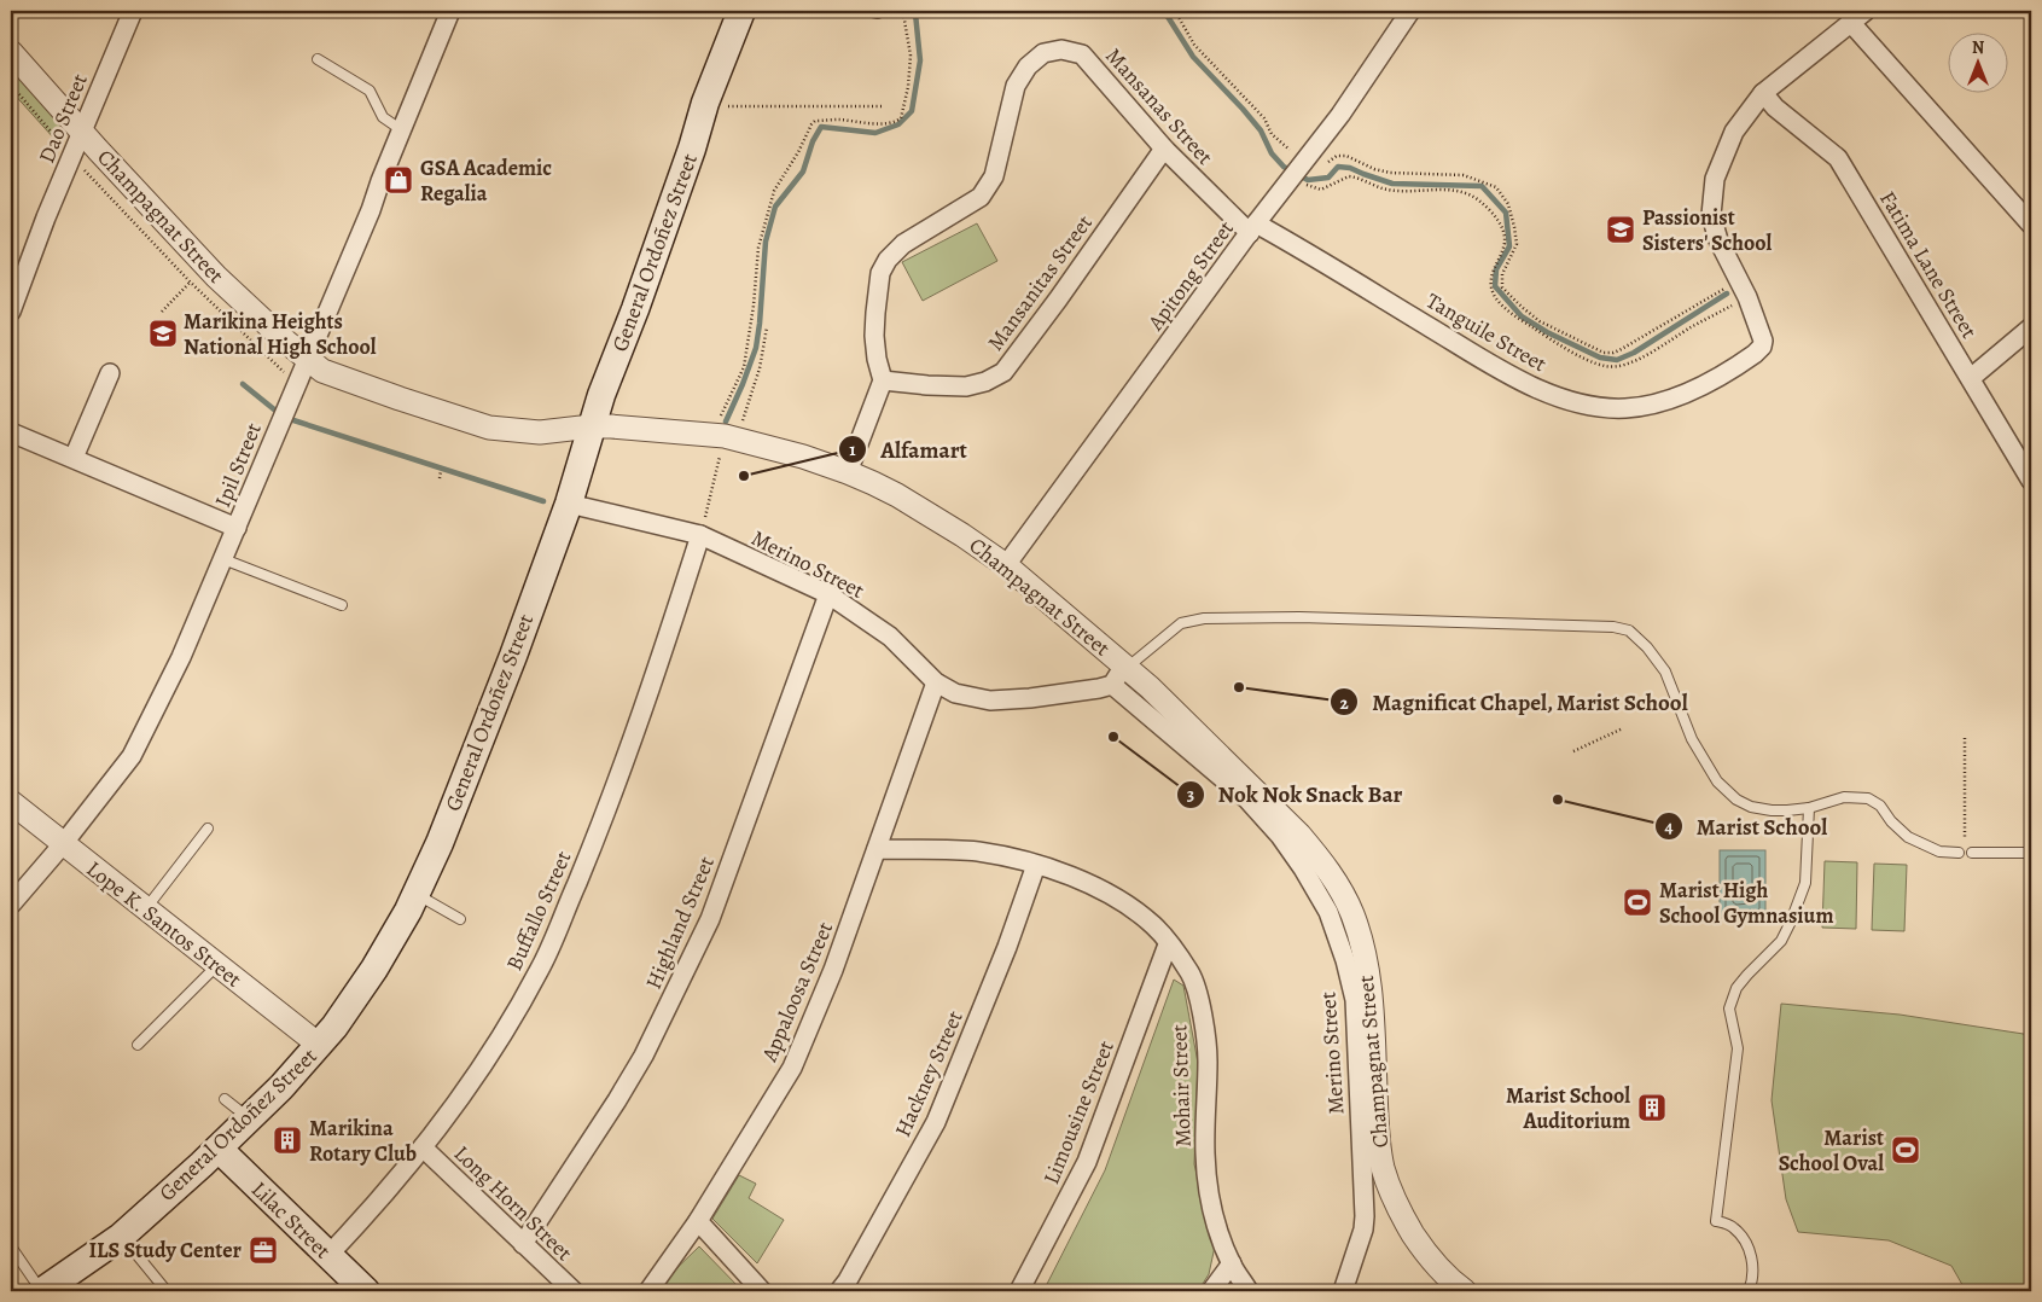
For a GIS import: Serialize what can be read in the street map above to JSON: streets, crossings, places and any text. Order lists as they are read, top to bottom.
{
  "streets": {
    "main road": ["General Ordoñez Street", "Lilac Street"],
    "street": [
      "Mansanas Street",
      "Dao Street",
      "Champagnat Street",
      "Fatima Lane Street",
      "Apitong Street",
      "Mansanitas Street",
      "Tanguile Street",
      "Ipil Street",
      "Merino Street",
      "Buffallo Street",
      "Highland Street",
      "Lope K. Santos Street",
      "Appaloosa Street",
      "Hackney Street",
      "Mohair Street",
      "Limousine Street",
      "Long Horn Street"
    ]
  },
  "crossings": [
    ["Mansanas Street", "Apitong Street"],
    ["Mansanas Street", "Mansanitas Street"],
    ["Mansanas Street", "Tanguile Street"],
    ["Dao Street", "Champagnat Street"],
    ["Champagnat Street", "General Ordoñez Street"],
    ["Champagnat Street", "Apitong Street"],
    ["Champagnat Street", "Ipil Street"],
    ["Champagnat Street", "Merino Street"],
    ["General Ordoñez Street", "Merino Street"],
    ["General Ordoñez Street", "Lope K. Santos Street"],
    ["General Ordoñez Street", "Lilac Street"],
    ["Fatima Lane Street", "Tanguile Street"],
    ["Apitong Street", "Tanguile Street"],
    ["Ipil Street", "Lope K. Santos Street"],
    ["Merino Street", "Buffallo Street"],
    ["Merino Street", "Highland Street"],
    ["Merino Street", "Appaloosa Street"],
    ["Buffallo Street", "Long Horn Street"],
    ["Buffallo Street", "Lilac Street"],
    ["Highland Street", "Long Horn Street"],
    ["Appaloosa Street", "Mohair Street"],
    ["Hackney Street", "Mohair Street"],
    ["Mohair Street", "Limousine Street"]
  ],
  "places": {
    "shop": ["GSA Academic Regalia"],
    "school or university": ["Passionist Sisters' School", "Marikina Heights National High School"],
    "other": [
      "Alfamart",
      "Magnificat Chapel, Marist School",
      "Nok Nok Snack Bar",
      "Marist School"
    ],
    "sports": ["Marist High School Gymnasium", "Marist School Oval"],
    "building": ["Marist School Auditorium", "Marikina Rotary Club"],
    "office": ["ILS Study Center"]
  },
  "north": "top"
}
